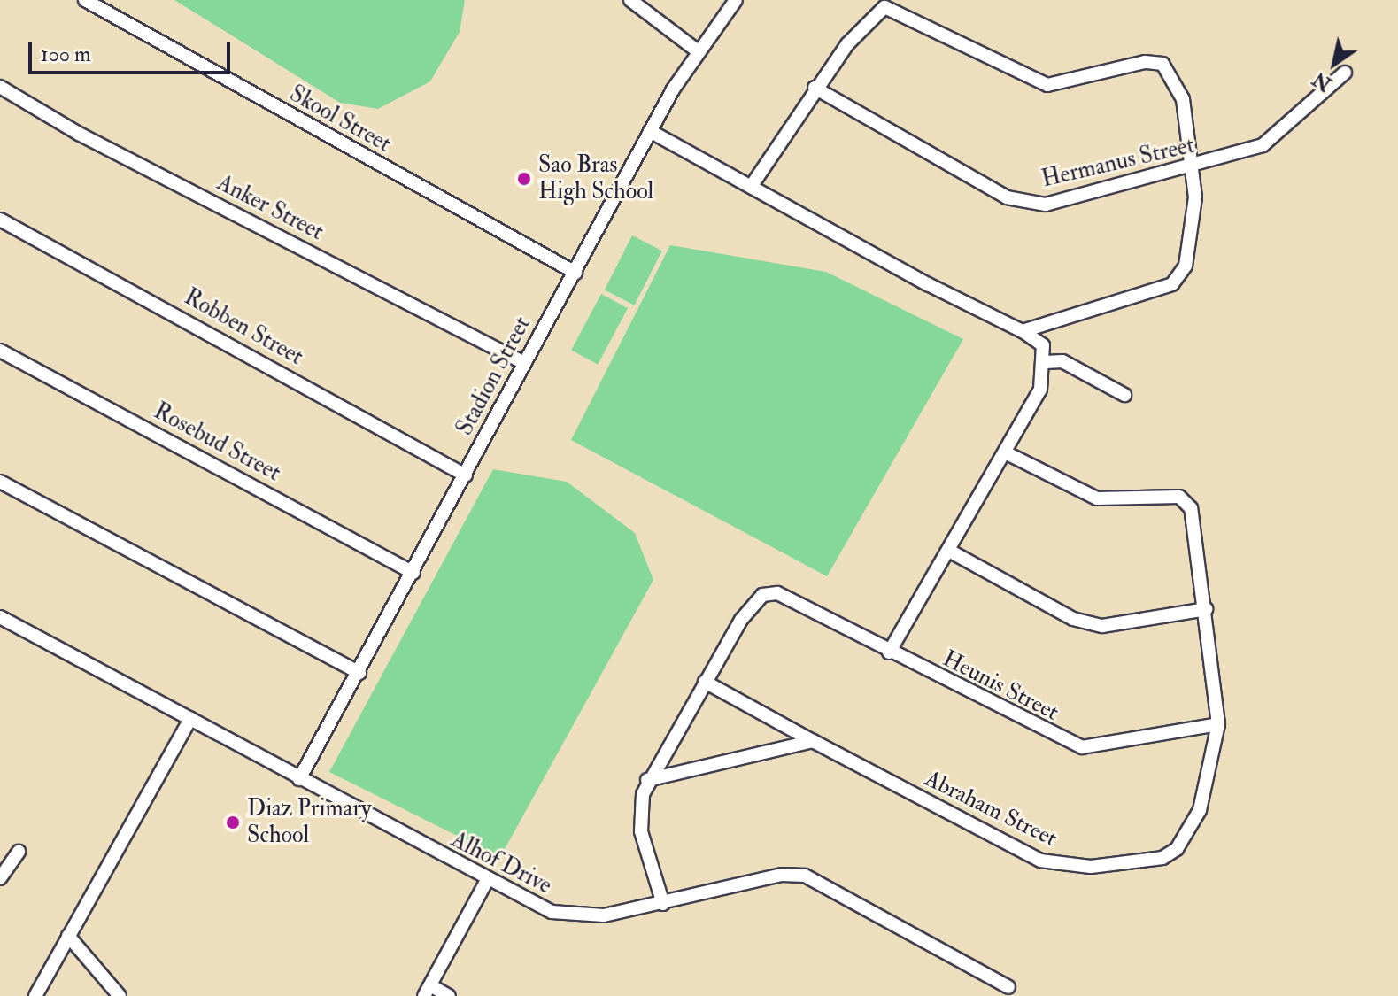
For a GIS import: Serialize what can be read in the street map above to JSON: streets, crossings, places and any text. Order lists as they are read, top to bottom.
{
  "streets": {
    "street": [
      "Skool Street",
      "Hermanus Street",
      "Anker Street",
      "Robben Street",
      "Stadion Street",
      "Rosebud Street",
      "Heunis Street",
      "Abraham Street",
      "Alhof Drive"
    ]
  },
  "crossings": [
    ["Skool Street", "Stadion Street"],
    ["Anker Street", "Stadion Street"],
    ["Robben Street", "Stadion Street"],
    ["Stadion Street", "Rosebud Street"],
    ["Stadion Street", "Alhof Drive"],
    ["Heunis Street", "Abraham Street"]
  ],
  "places": ["Sao Bras High School", "Diaz Primary School"],
  "scale_bar": "100 m",
  "north": "bottom left"
}
